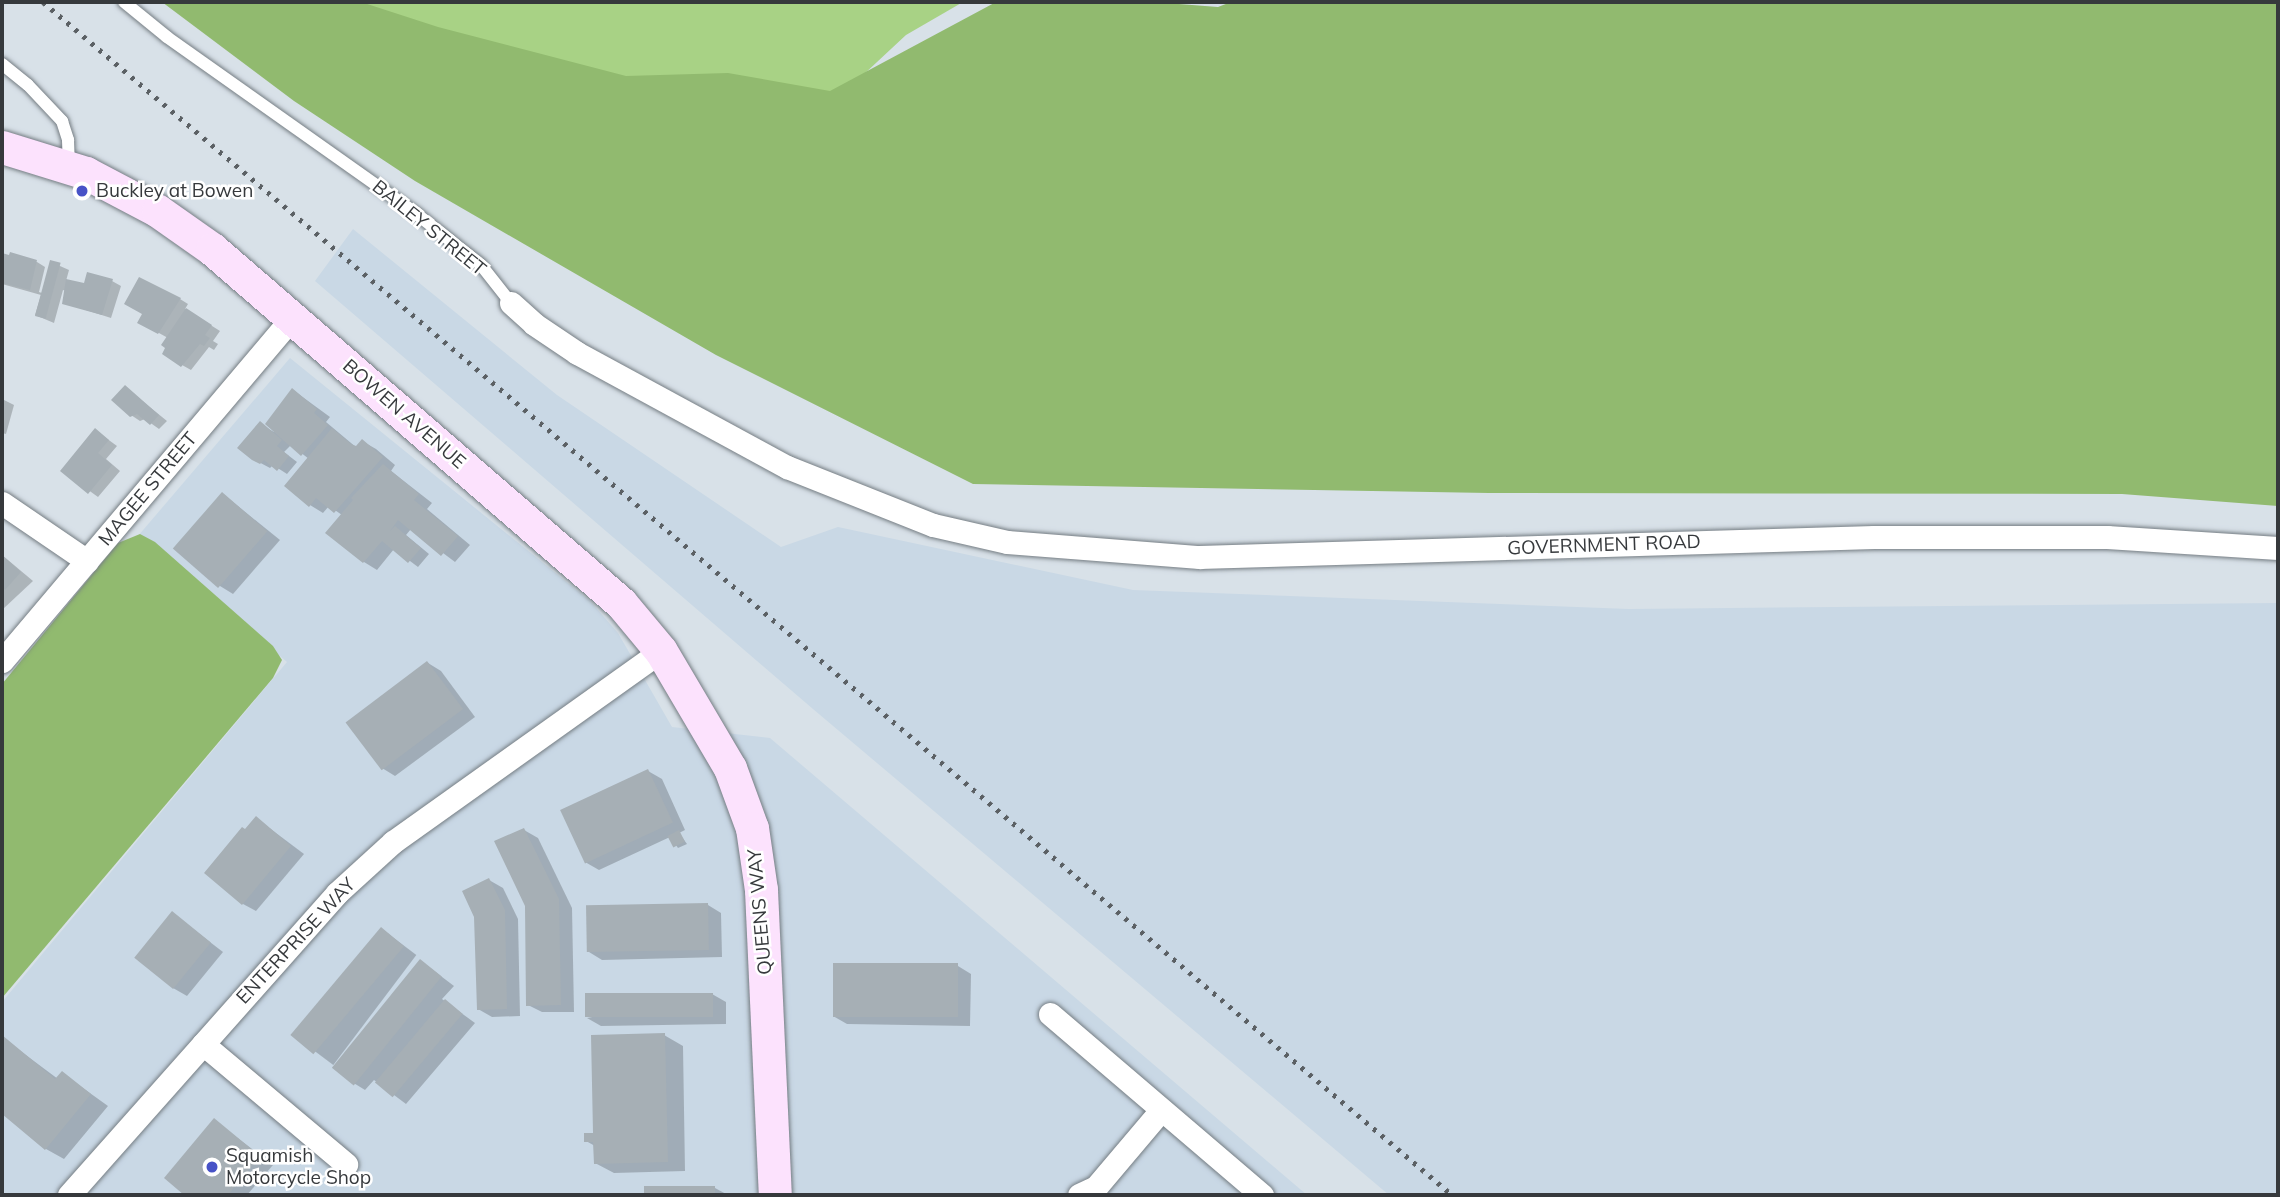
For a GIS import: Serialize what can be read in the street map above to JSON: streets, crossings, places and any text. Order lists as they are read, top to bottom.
{
  "streets": {
    "street": [
      "BAILEY STREET",
      "BOWEN AVENUE",
      "MAGEE STREET",
      "GOVERNMENT ROAD",
      "QUEENS WAY",
      "ENTERPRISE WAY"
    ]
  },
  "crossings": [
    ["BAILEY STREET", "GOVERNMENT ROAD"],
    ["BOWEN AVENUE", "MAGEE STREET"],
    ["BOWEN AVENUE", "QUEENS WAY"],
    ["BOWEN AVENUE", "ENTERPRISE WAY"],
    ["QUEENS WAY", "ENTERPRISE WAY"]
  ],
  "places": ["Buckley at Bowen", "Squamish Motorcycle Shop"]
}
